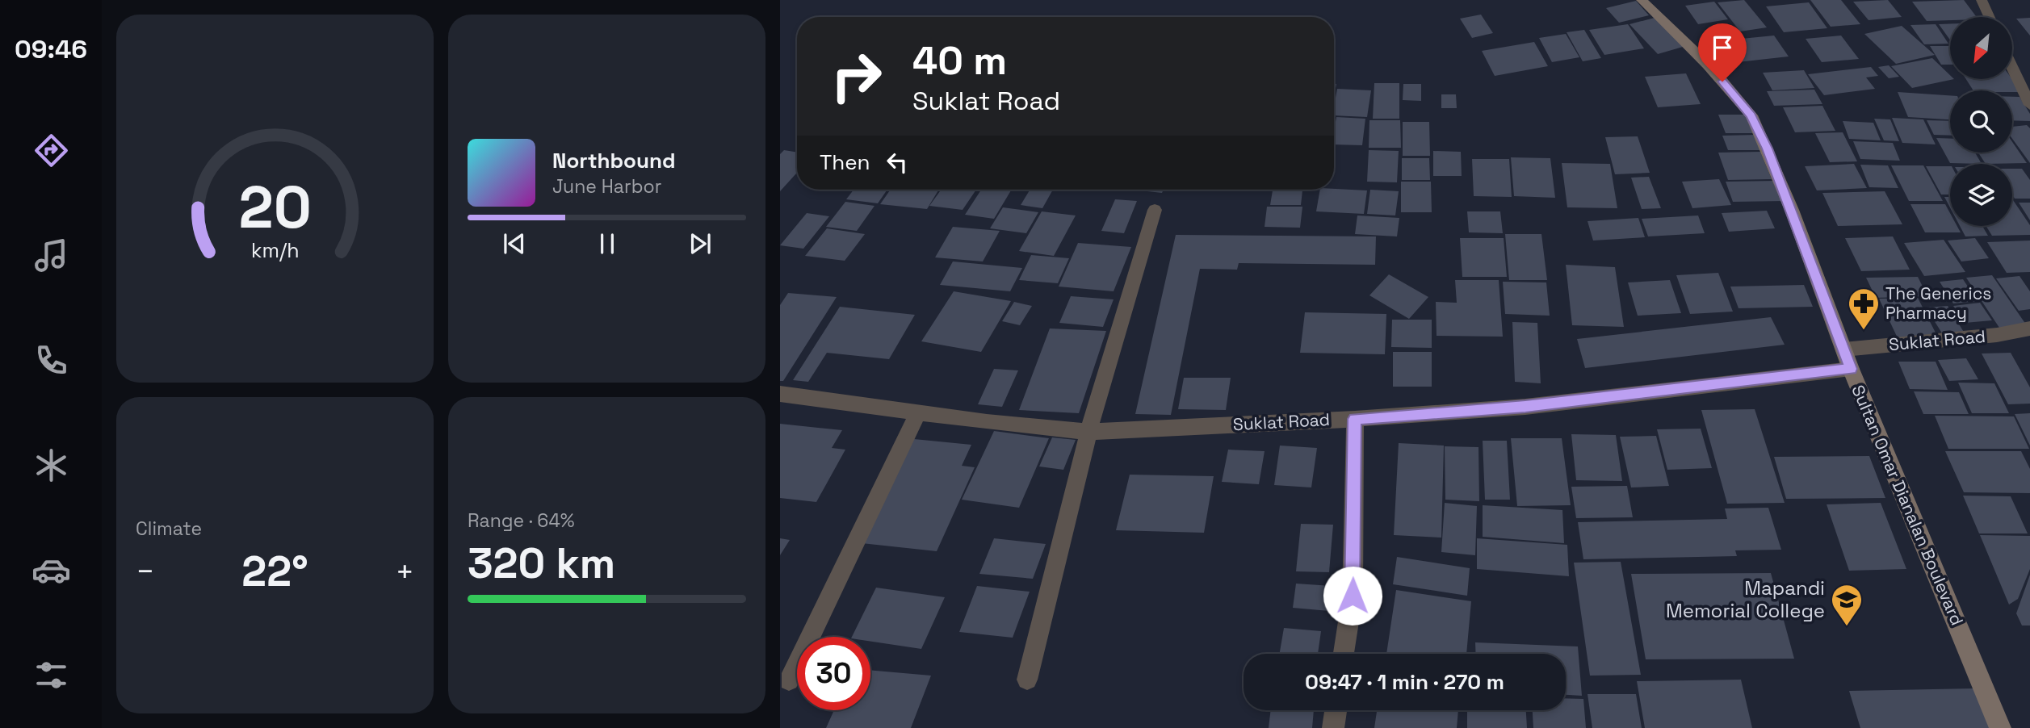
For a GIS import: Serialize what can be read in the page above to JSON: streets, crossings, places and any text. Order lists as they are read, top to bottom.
{
  "streets": {
    "main road": ["Sultan Omar Dianalan Boulevard"],
    "street": ["Suklat Road"]
  },
  "crossings": [
    ["Suklat Road", "Sultan Omar Dianalan Boulevard"]
  ],
  "places": {
    "pharmacy": ["The Generics Pharmacy"],
    "school or university": ["Mapandi Memorial College"]
  },
  "north": "bottom left",
  "page": {
    "tabs": "09:46",
    "turn": ["40 m", "Suklat Road"],
    "then": "Then",
    "song": ["Northbound", "June Harbor"],
    "tile": [
      "Climate",
      ["Range · 64%", "320 km"]
    ],
    "heat": ["−", "22°", "+"],
    "limit": "30",
    "trip": "09:47 · 1 min · 270 m",
    "gauge": ["20", "km/h"]
  }
}
